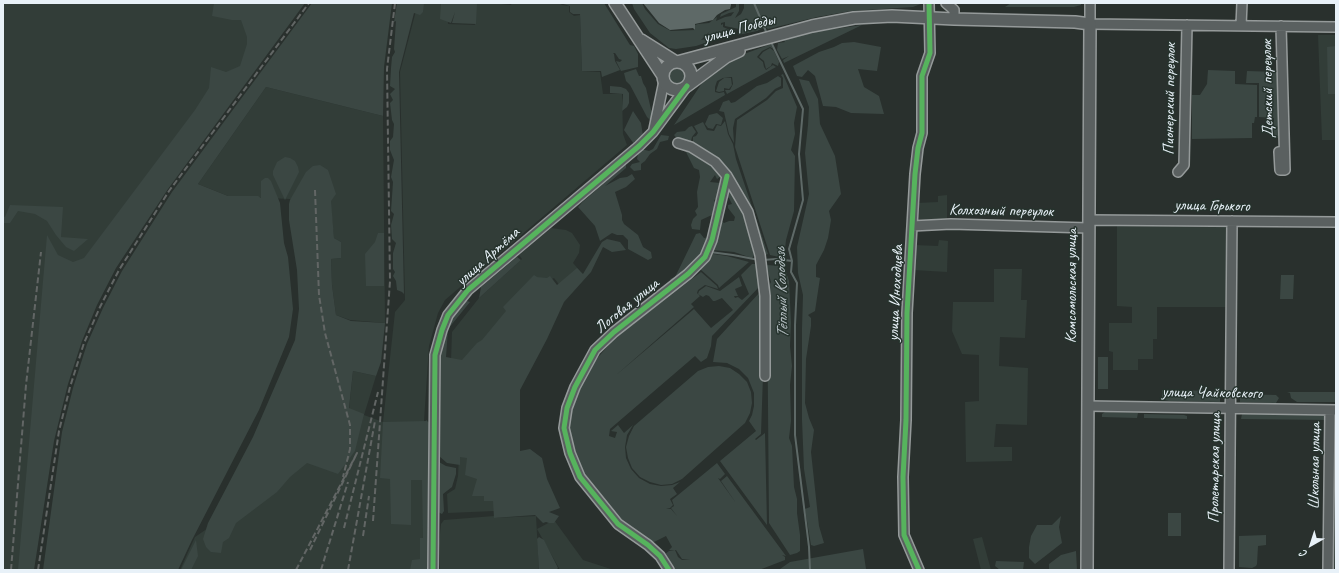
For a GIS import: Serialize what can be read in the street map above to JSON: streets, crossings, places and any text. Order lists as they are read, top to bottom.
{
  "streets": {
    "main road": ["улица Победы", "Комсомольская улица"],
    "street": [
      "Детский переулок",
      "Пионерский переулок",
      "улица Горького",
      "Колхозный переулок",
      "улица Артёма",
      "улица Иноходцева",
      "Логовая улица",
      "улица Чайковского",
      "Школьная улица",
      "Пролетарская улица"
    ]
  },
  "crossings": [
    ["улица Победы", "Детский переулок"],
    ["улица Победы", "Пионерский переулок"],
    ["улица Победы", "улица Артёма"],
    ["улица Победы", "Комсомольская улица"],
    ["улица Победы", "улица Иноходцева"],
    ["улица Горького", "Колхозный переулок"],
    ["улица Горького", "Комсомольская улица"],
    ["улица Горького", "Пролетарская улица"],
    ["Колхозный переулок", "Комсомольская улица"],
    ["Колхозный переулок", "улица Иноходцева"],
    ["Комсомольская улица", "улица Чайковского"],
    ["улица Чайковского", "Школьная улица"],
    ["улица Чайковского", "Пролетарская улица"]
  ],
  "water": ["Тёплый Колодезь"],
  "north": "bottom left"
}
